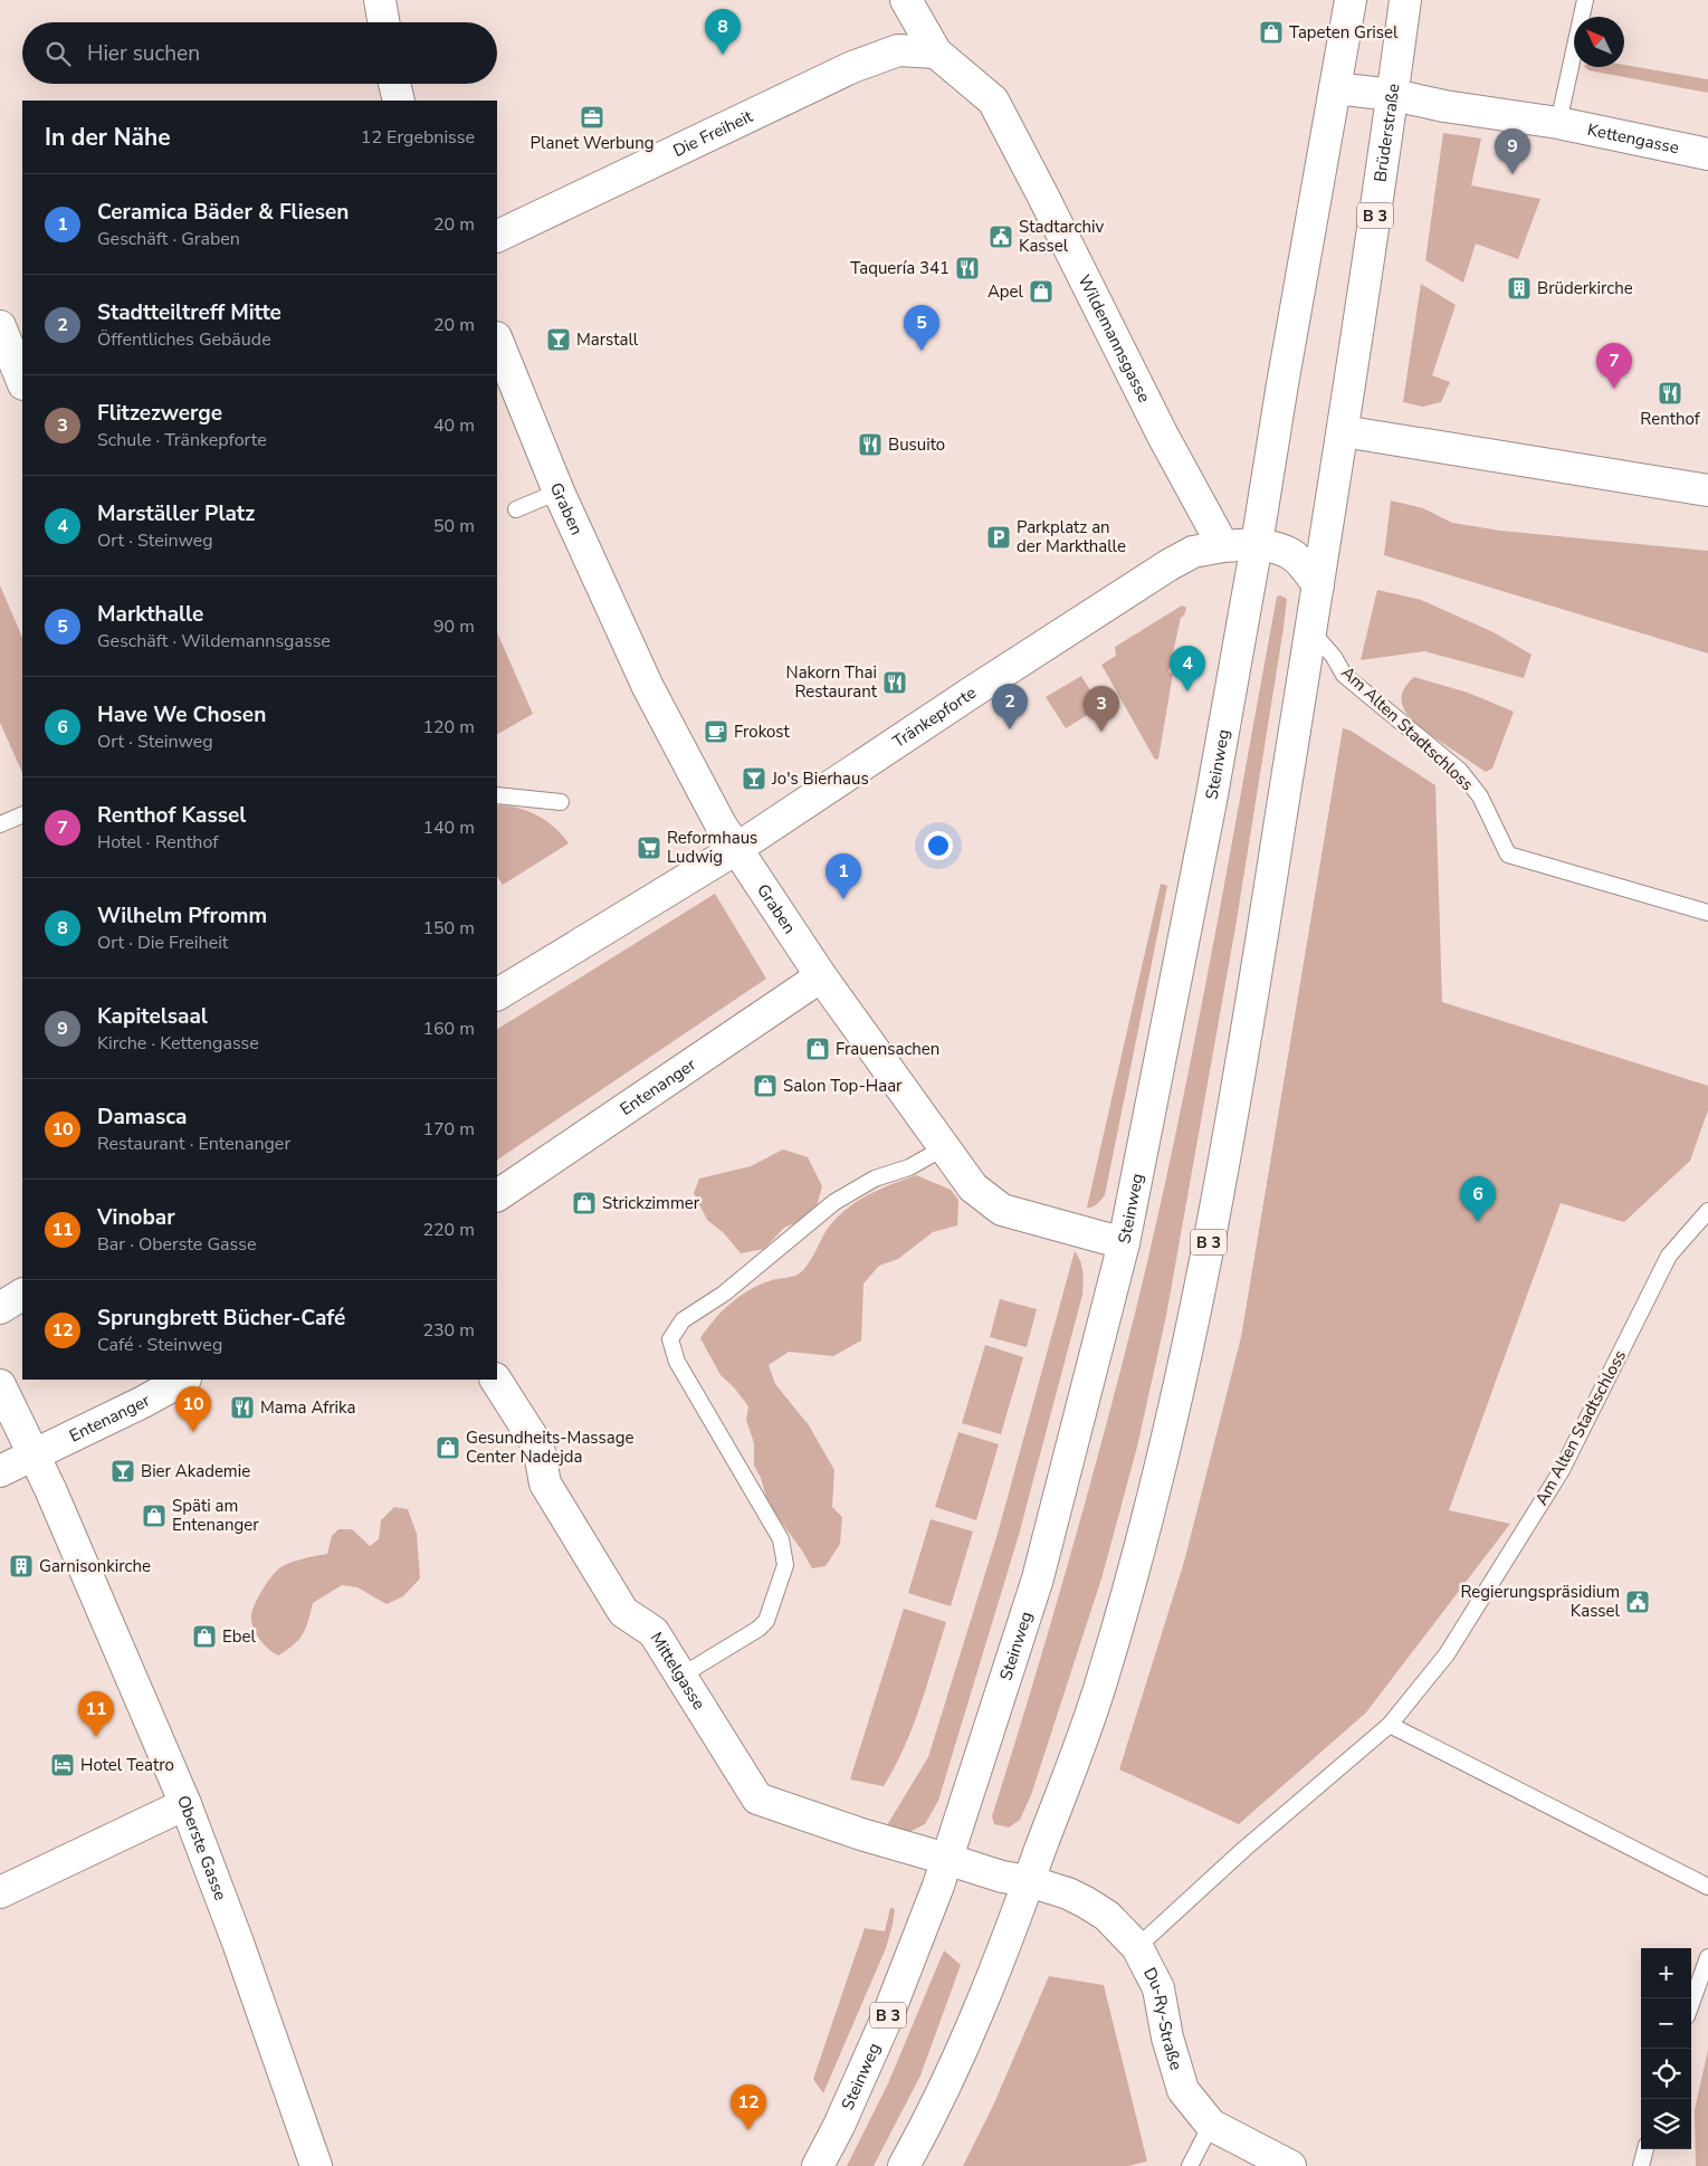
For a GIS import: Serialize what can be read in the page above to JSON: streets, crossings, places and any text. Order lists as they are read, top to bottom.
{
  "streets": {
    "street": [
      "Brüderstraße",
      "Die Freiheit",
      "Kettengasse",
      "B 3",
      "Wildemannsgasse",
      "Graben",
      "Tränkepforte",
      "Steinweg",
      "Entenanger",
      "Mittelgasse",
      "Oberste Gasse",
      "Du-Ry-Straße"
    ],
    "lane": ["Am Alten Stadtschloss"]
  },
  "crossings": [
    ["Brüderstraße", "Kettengasse"],
    ["Brüderstraße", "B 3"],
    ["Die Freiheit", "Wildemannsgasse"],
    ["Kettengasse", "B 3"],
    ["Kettengasse", "Steinweg"],
    ["B 3", "Am Alten Stadtschloss"],
    ["B 3", "Steinweg"],
    ["B 3", "Du-Ry-Straße"],
    ["Wildemannsgasse", "Tränkepforte"],
    ["Graben", "Tränkepforte"],
    ["Graben", "Steinweg"],
    ["Graben", "Entenanger"],
    ["Tränkepforte", "Steinweg"],
    ["Am Alten Stadtschloss", "Du-Ry-Straße"],
    ["Steinweg", "Mittelgasse"],
    ["Entenanger", "Oberste Gasse"]
  ],
  "places": {
    "shop": [
      "Tapeten Grisel",
      "Apel",
      "Frauensachen",
      "Salon Top-Haar",
      "Strickzimmer",
      "Gesundheits-Massage Center Nadejda",
      "Späti am Entenanger",
      "Ebel"
    ],
    "office": ["Planet Werbung"],
    "public building": ["Stadtarchiv Kassel", "Regierungspräsidium Kassel"],
    "restaurant": [
      "Taquería 341",
      "Renthof",
      "Busuito",
      "Nakorn Thai Restaurant",
      "Mama Afrika"
    ],
    "building": ["Brüderkirche", "Garnisonkirche"],
    "bar": ["Marstall", "Jo's Bierhaus", "Bier Akademie"],
    "parking": ["Parkplatz an der Markthalle"],
    "cafe": ["Frokost"],
    "supermarket": ["Reformhaus Ludwig"],
    "hotel": ["Hotel Teatro"]
  },
  "north": "top left",
  "page": {
    "pins": [
      "8",
      "9",
      "5",
      "7",
      "4",
      "2",
      "3",
      "1",
      "6",
      "10",
      "11",
      "12"
    ],
    "search": "Hier suchen",
    "heading": ["In der Nähe", "12 Ergebnisse"],
    "list": [
      {
        "mark": "1",
        "name": "Ceramica Bäder & Fliesen",
        "note": "Geschäft · Graben",
        "value": "20 m"
      },
      {
        "mark": "2",
        "name": "Stadtteiltreff Mitte",
        "note": "Öffentliches Gebäude",
        "value": "20 m"
      },
      {
        "mark": "3",
        "name": "Flitzezwerge",
        "note": "Schule · Tränkepforte",
        "value": "40 m"
      },
      {
        "mark": "4",
        "name": "Marställer Platz",
        "note": "Ort · Steinweg",
        "value": "50 m"
      },
      {
        "mark": "5",
        "name": "Markthalle",
        "note": "Geschäft · Wildemannsgasse",
        "value": "90 m"
      },
      {
        "mark": "6",
        "name": "Have We Chosen",
        "note": "Ort · Steinweg",
        "value": "120 m"
      },
      {
        "mark": "7",
        "name": "Renthof Kassel",
        "note": "Hotel · Renthof",
        "value": "140 m"
      },
      {
        "mark": "8",
        "name": "Wilhelm Pfromm",
        "note": "Ort · Die Freiheit",
        "value": "150 m"
      },
      {
        "mark": "9",
        "name": "Kapitelsaal",
        "note": "Kirche · Kettengasse",
        "value": "160 m"
      },
      {
        "mark": "10",
        "name": "Damasca",
        "note": "Restaurant · Entenanger",
        "value": "170 m"
      },
      {
        "mark": "11",
        "name": "Vinobar",
        "note": "Bar · Oberste Gasse",
        "value": "220 m"
      },
      {
        "mark": "12",
        "name": "Sprungbrett Bücher-Café",
        "note": "Café · Steinweg",
        "value": "230 m"
      }
    ],
    "map_buttons": ["+", "−"]
  }
}
